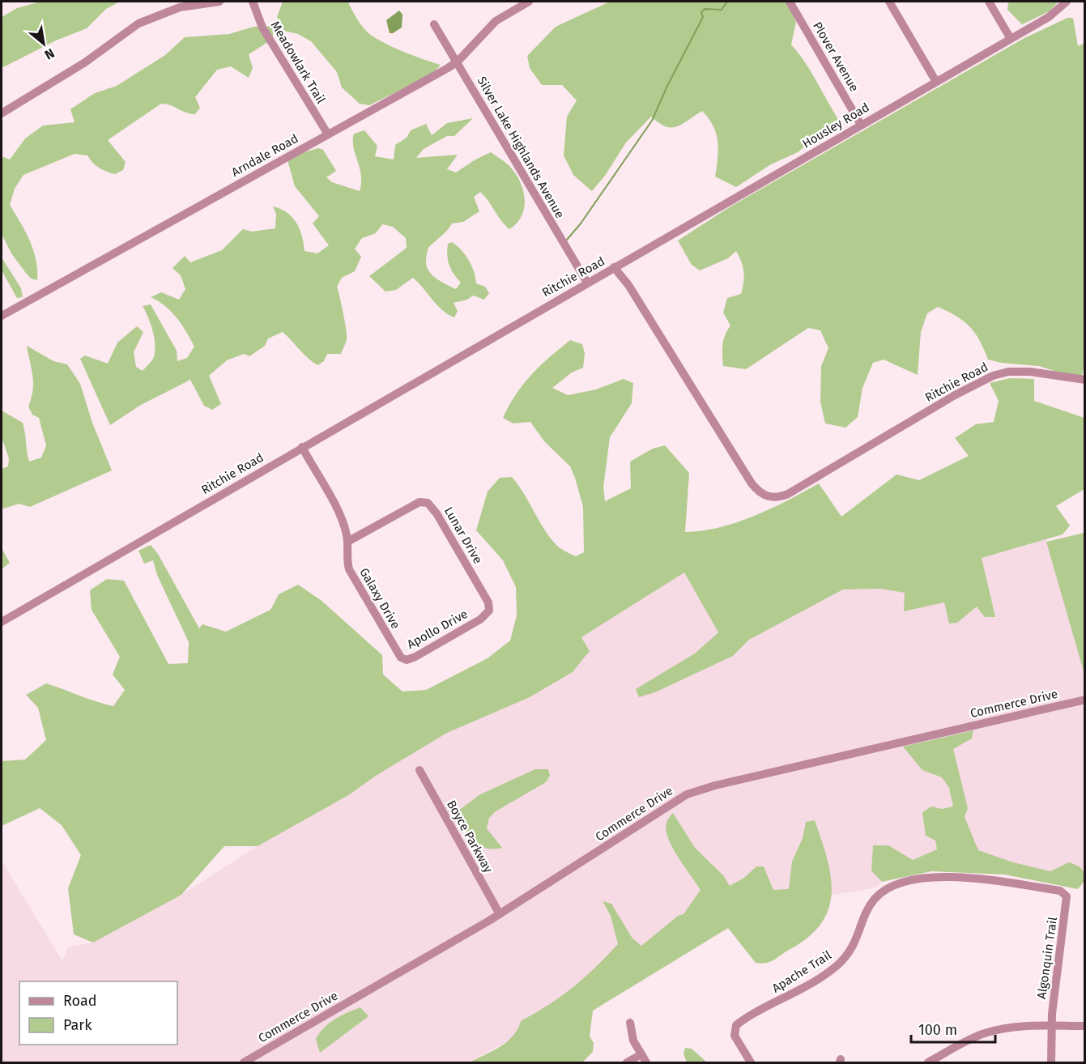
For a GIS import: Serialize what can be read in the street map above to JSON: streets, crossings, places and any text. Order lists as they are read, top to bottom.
{
  "streets": {
    "street": [
      "Plover Avenue",
      "Meadowlark Trail",
      "Housley Road",
      "Silver Lake Highlands Avenue",
      "Arndale Road",
      "Ritchie Road",
      "Lunar Drive",
      "Galaxy Drive",
      "Apollo Drive",
      "Commerce Drive",
      "Boyce Parkway",
      "Algonquin Trail",
      "Apache Trail"
    ]
  },
  "crossings": [
    ["Plover Avenue", "Housley Road"],
    ["Meadowlark Trail", "Arndale Road"],
    ["Housley Road", "Ritchie Road"],
    ["Silver Lake Highlands Avenue", "Arndale Road"],
    ["Silver Lake Highlands Avenue", "Ritchie Road"],
    ["Ritchie Road", "Galaxy Drive"],
    ["Lunar Drive", "Galaxy Drive"],
    ["Lunar Drive", "Apollo Drive"],
    ["Galaxy Drive", "Apollo Drive"],
    ["Commerce Drive", "Boyce Parkway"],
    ["Algonquin Trail", "Apache Trail"]
  ],
  "legend": ["Road", "Park"],
  "scale_bar": "100 m",
  "north": "bottom right"
}
